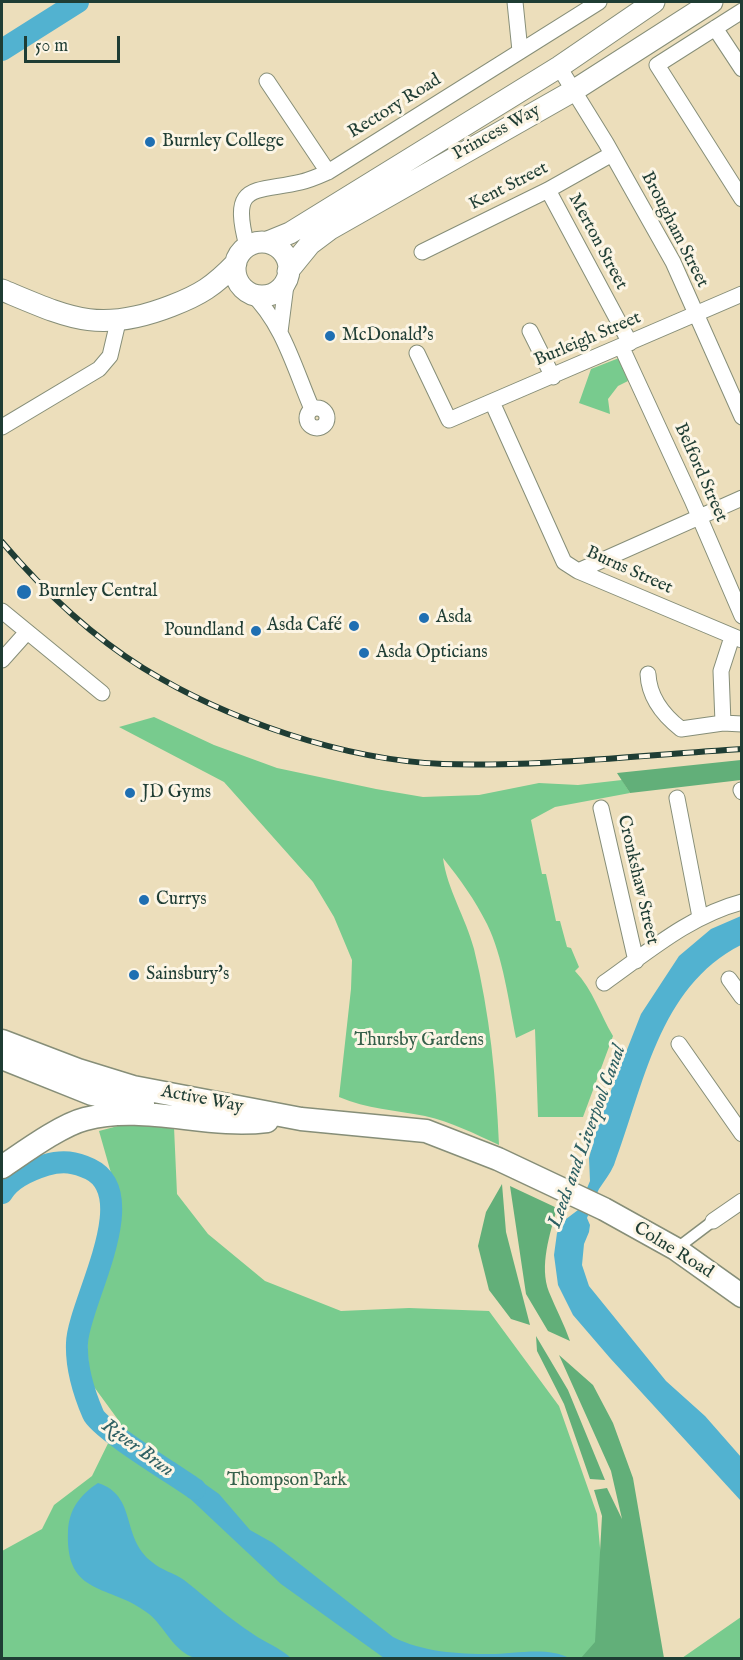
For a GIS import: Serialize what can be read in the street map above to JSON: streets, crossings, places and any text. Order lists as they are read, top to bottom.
{
  "streets": {
    "main road": ["Princess Way", "Active Way", "Colne Road"],
    "street": [
      "Rectory Road",
      "Kent Street",
      "Brougham Street",
      "Merton Street",
      "Burleigh Street",
      "Belford Street",
      "Burns Street",
      "Cronkshaw Street"
    ]
  },
  "crossings": [
    ["Rectory Road", "Princess Way"],
    ["Princess Way", "Brougham Street"],
    ["Kent Street", "Brougham Street"],
    ["Kent Street", "Merton Street"],
    ["Brougham Street", "Burleigh Street"],
    ["Merton Street", "Burleigh Street"],
    ["Merton Street", "Belford Street"],
    ["Burleigh Street", "Belford Street"],
    ["Burleigh Street", "Burns Street"],
    ["Active Way", "Colne Road"]
  ],
  "water": ["Leeds and Liverpool Canal", "River Brun"],
  "parks": ["Thursby Gardens", "Thompson Park"],
  "places": [
    "Burnley College",
    "McDonald's",
    "Burnley Central",
    "Asda",
    "Asda Café",
    "Poundland",
    "Asda Opticians",
    "JD Gyms",
    "Currys",
    "Sainsbury's"
  ],
  "scale_bar": "50 m"
}
